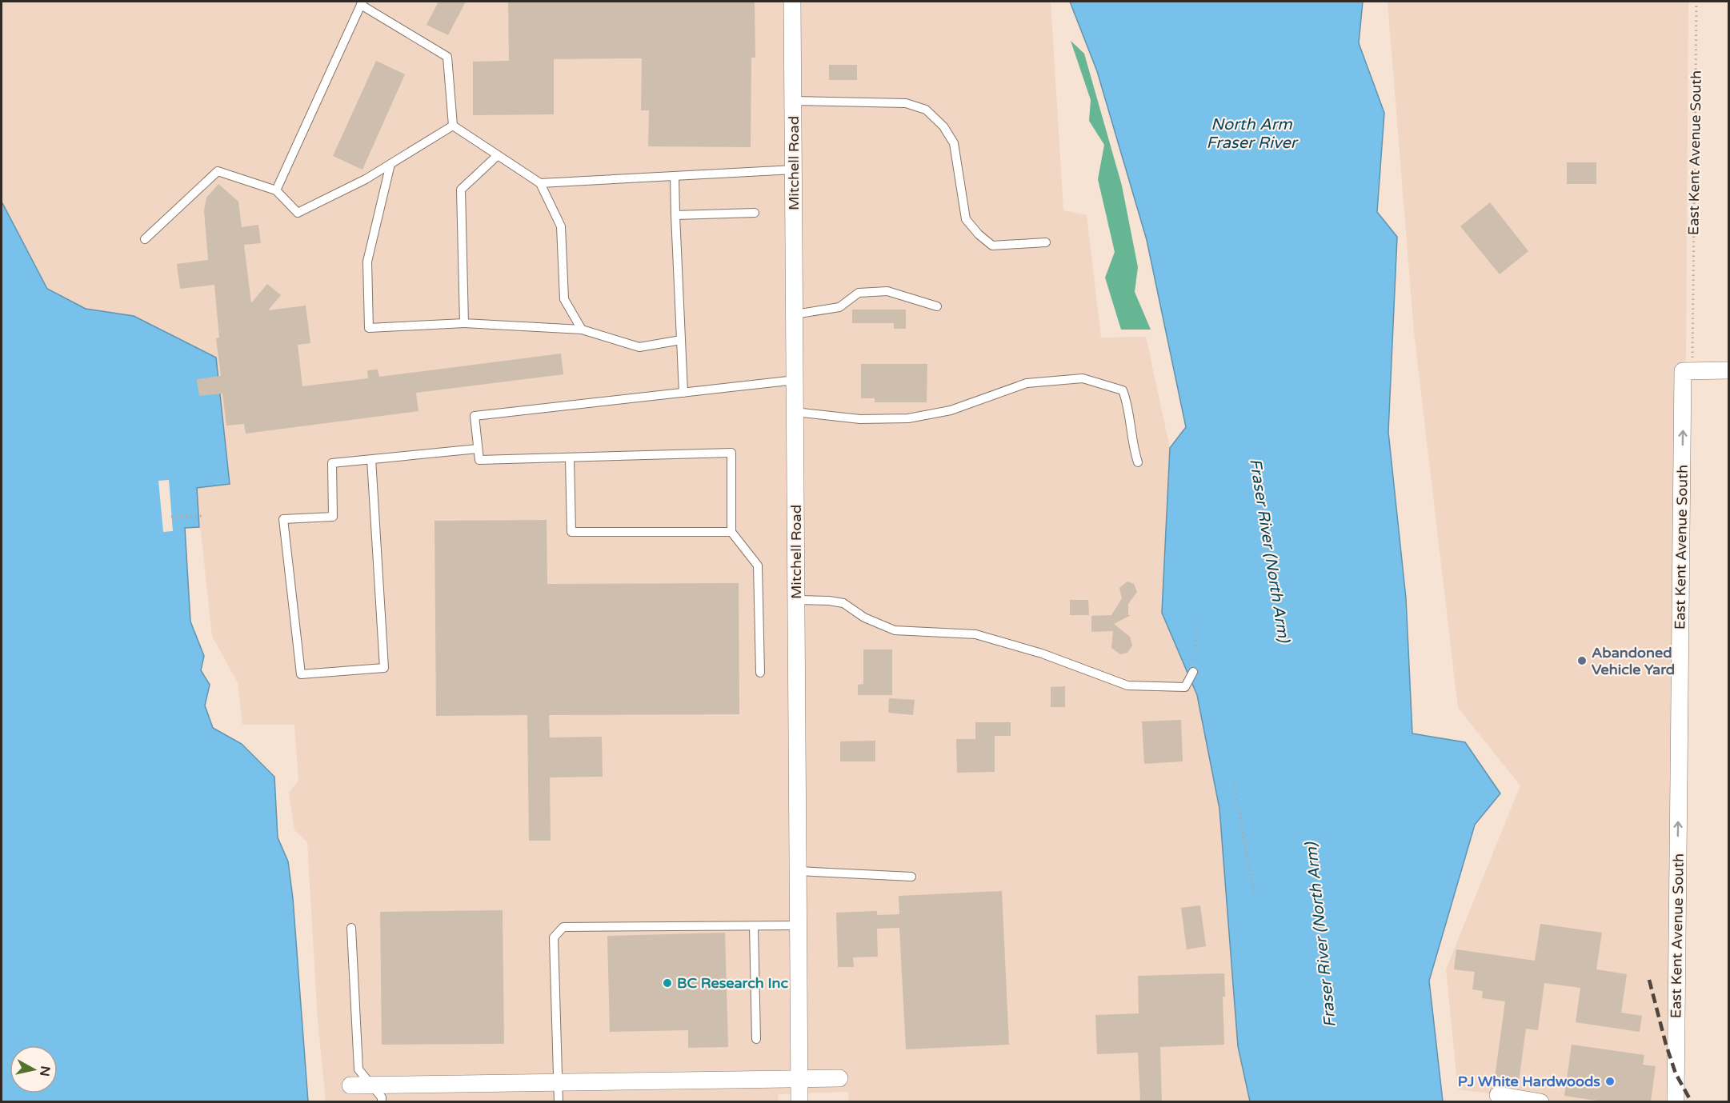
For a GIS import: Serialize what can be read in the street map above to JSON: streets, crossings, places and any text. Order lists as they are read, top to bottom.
{
  "streets": {
    "street": ["East Kent Avenue South", "Mitchell Road"]
  },
  "one_way": ["East Kent Avenue South"],
  "water": ["North Arm Fraser River", "Fraser River (North Arm)"],
  "places": ["Abandoned Vehicle Yard", "BC Research Inc", "PJ White Hardwoods"],
  "north": "right"
}
